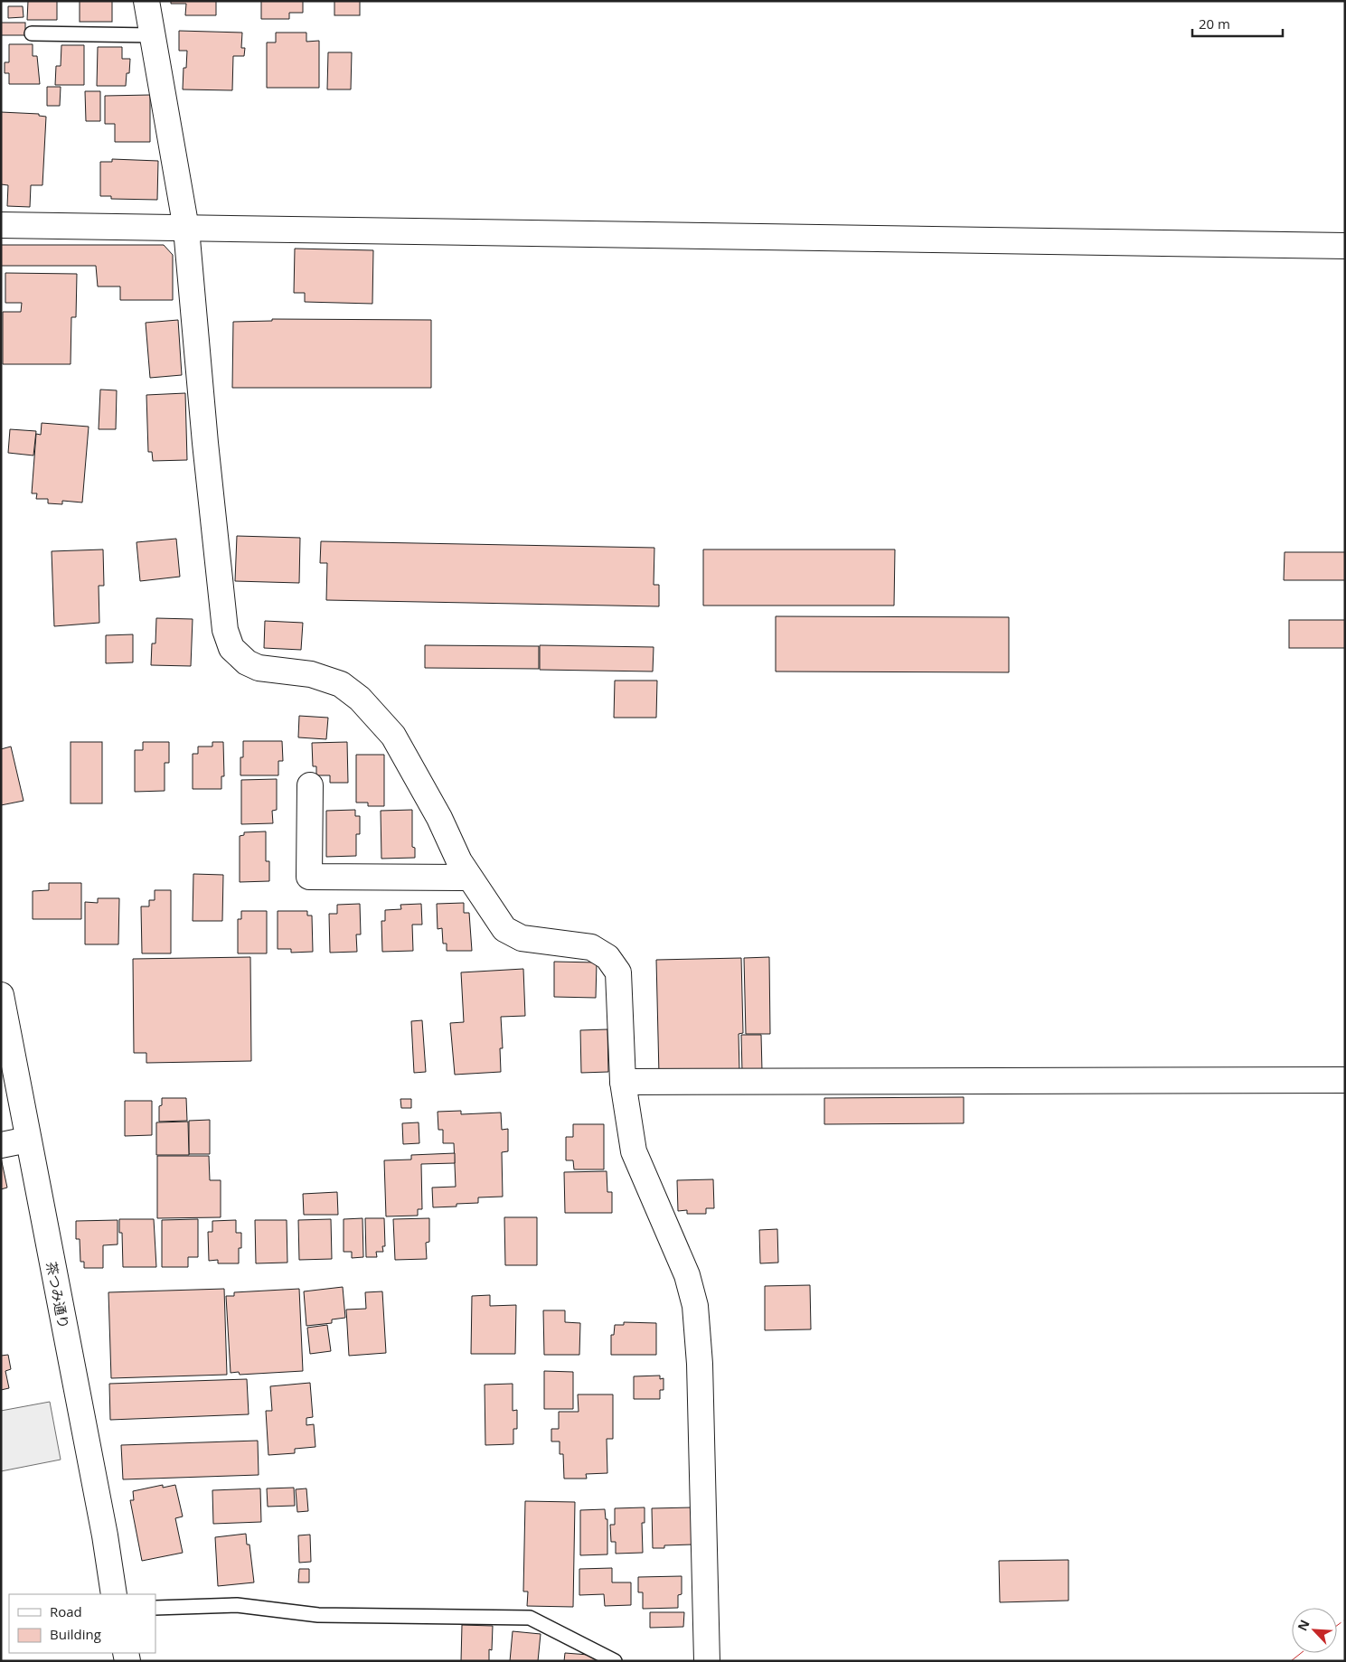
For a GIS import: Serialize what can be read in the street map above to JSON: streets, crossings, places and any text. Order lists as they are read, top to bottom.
{
  "streets": {
    "street": ["茶つみ通り"]
  },
  "legend": ["Road", "Building"],
  "scale_bar": "20 m",
  "north": "top left"
}
